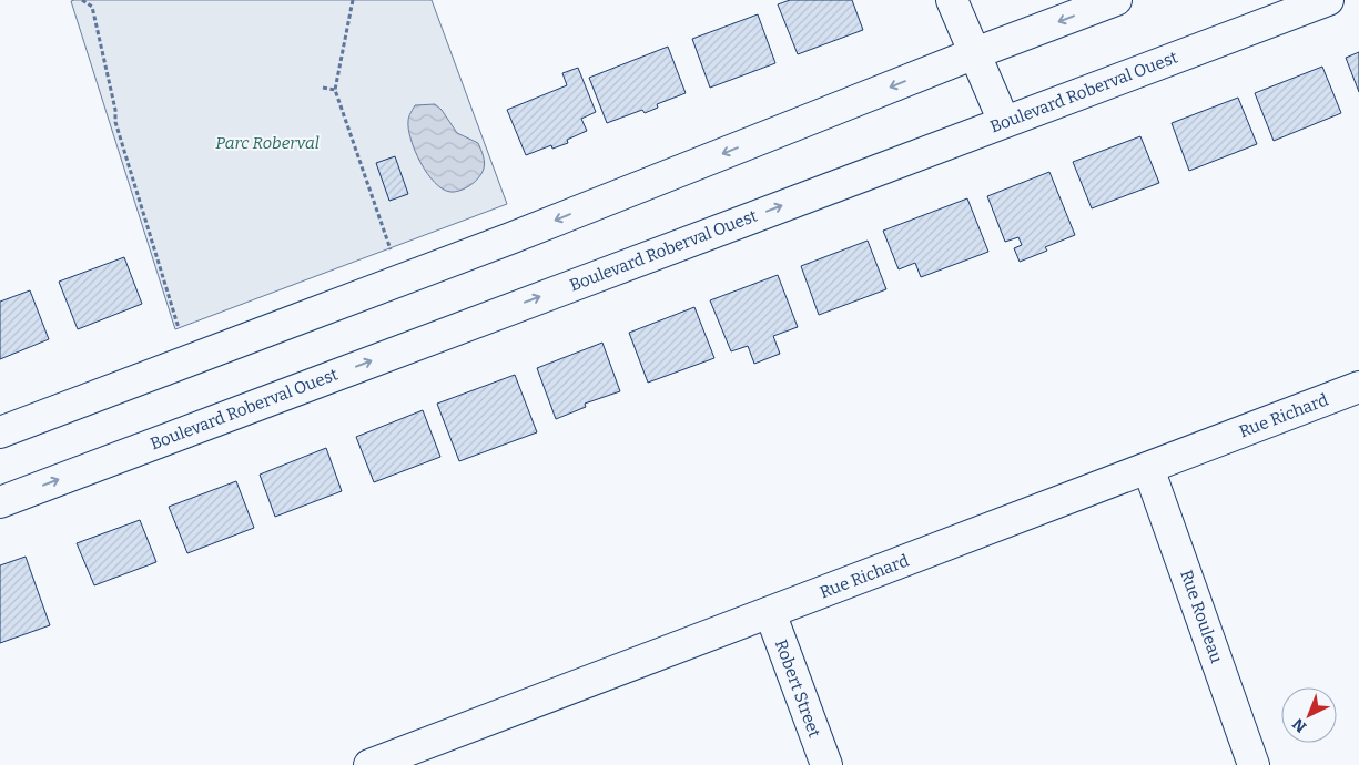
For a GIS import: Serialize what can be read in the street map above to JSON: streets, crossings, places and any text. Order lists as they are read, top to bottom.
{
  "streets": {
    "street": [
      "Boulevard Roberval Ouest",
      "Rue Richard",
      "Rue Rouleau",
      "Robert Street"
    ]
  },
  "crossings": [
    ["Rue Richard", "Rue Rouleau"],
    ["Rue Richard", "Robert Street"]
  ],
  "parks": ["Parc Roberval"],
  "north": "bottom left"
}
